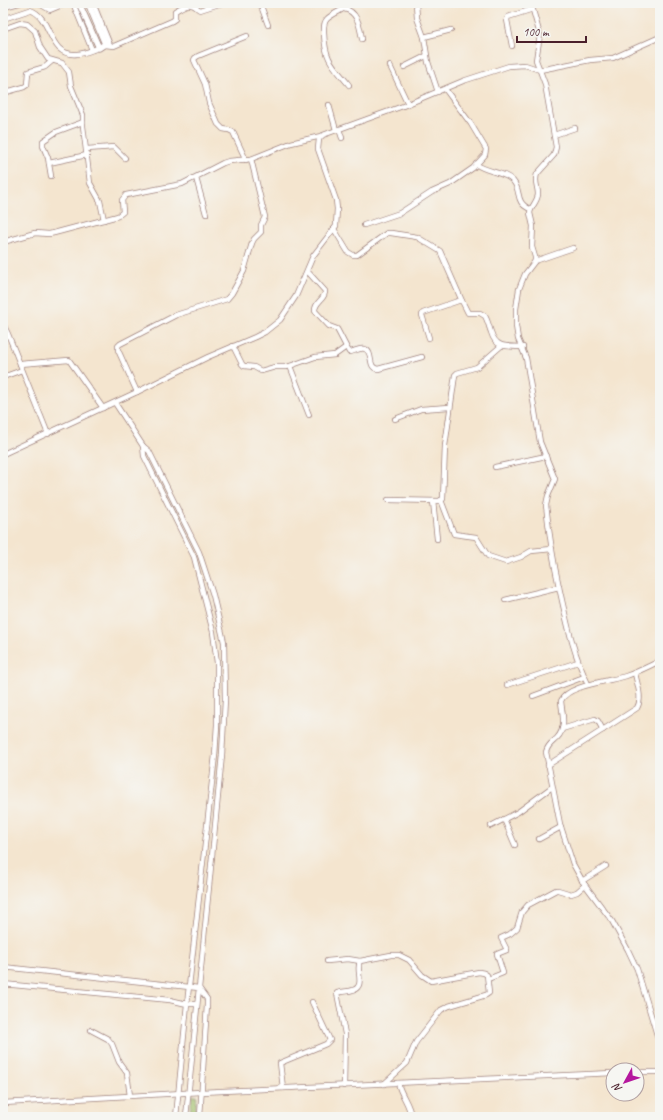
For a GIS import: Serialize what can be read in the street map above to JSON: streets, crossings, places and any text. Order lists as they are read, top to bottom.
{
  "scale_bar": "100 m",
  "north": "bottom left"
}
